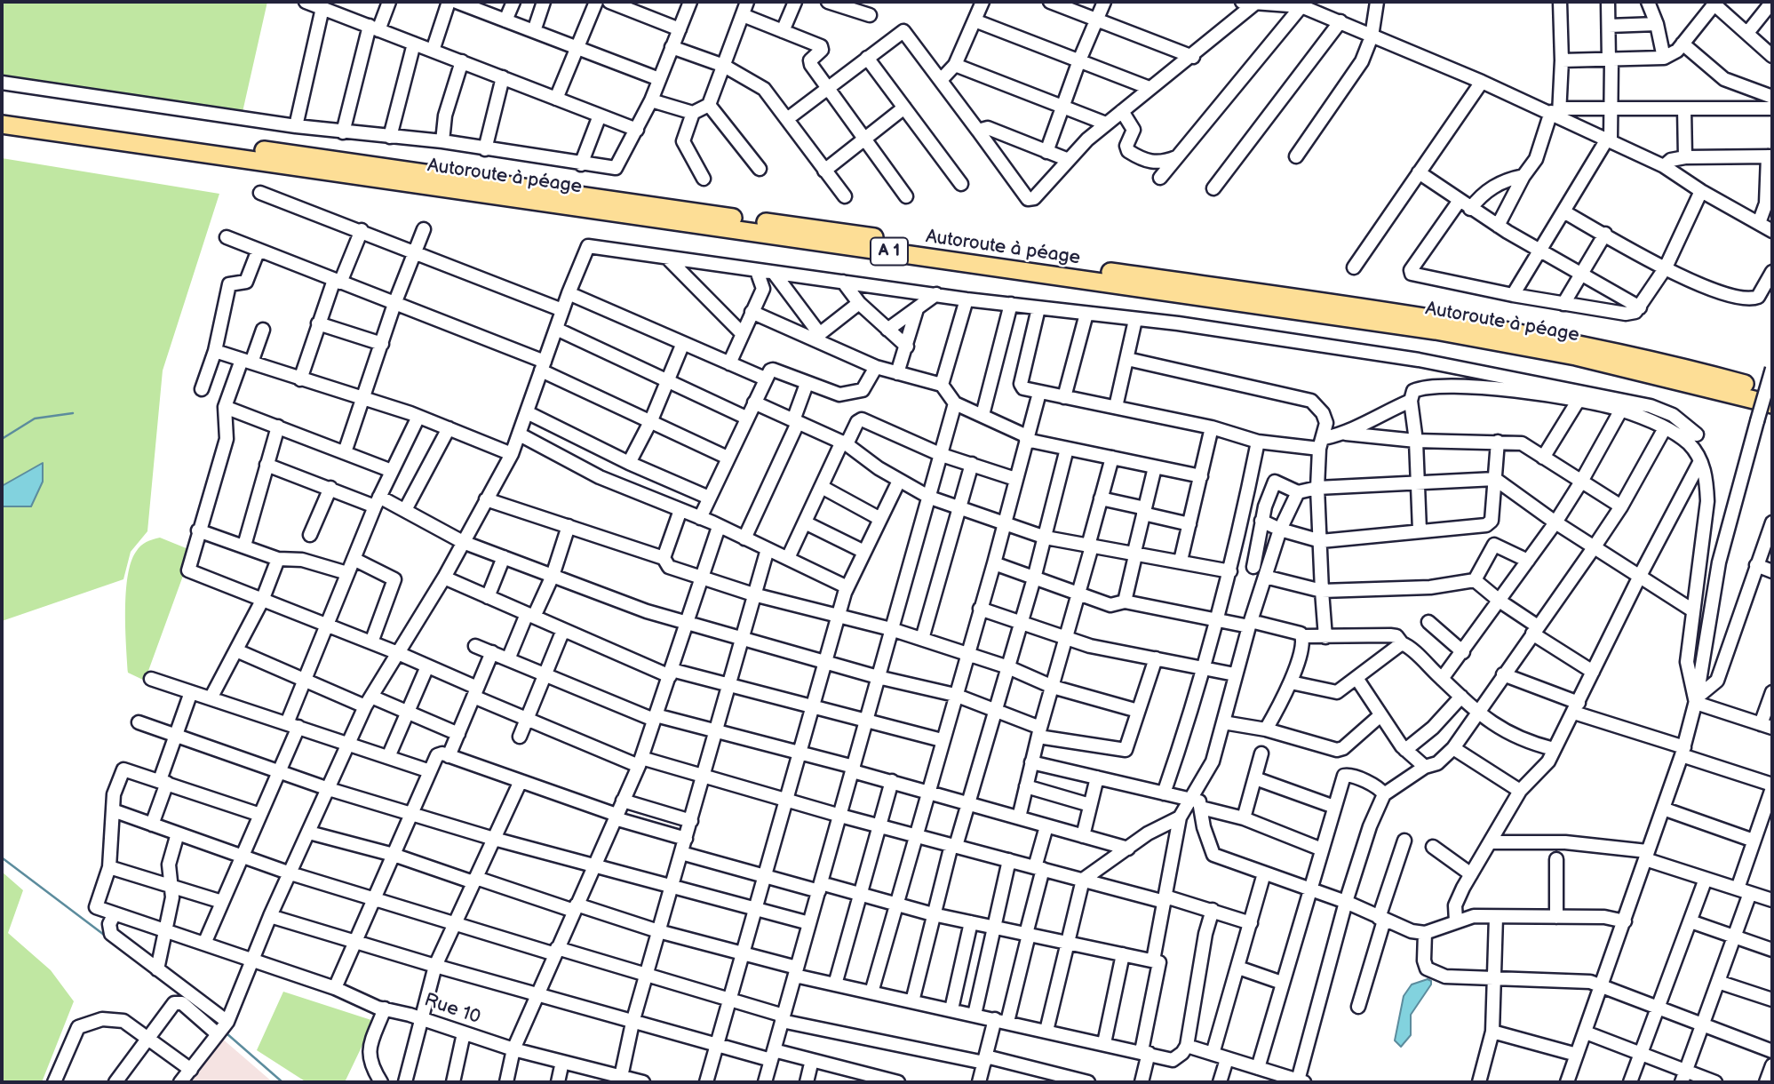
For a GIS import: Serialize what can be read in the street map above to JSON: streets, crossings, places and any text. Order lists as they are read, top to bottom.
{
  "streets": {
    "highway": ["Autoroute à péage", "A 1"],
    "street": ["Rue 10"]
  }
}
